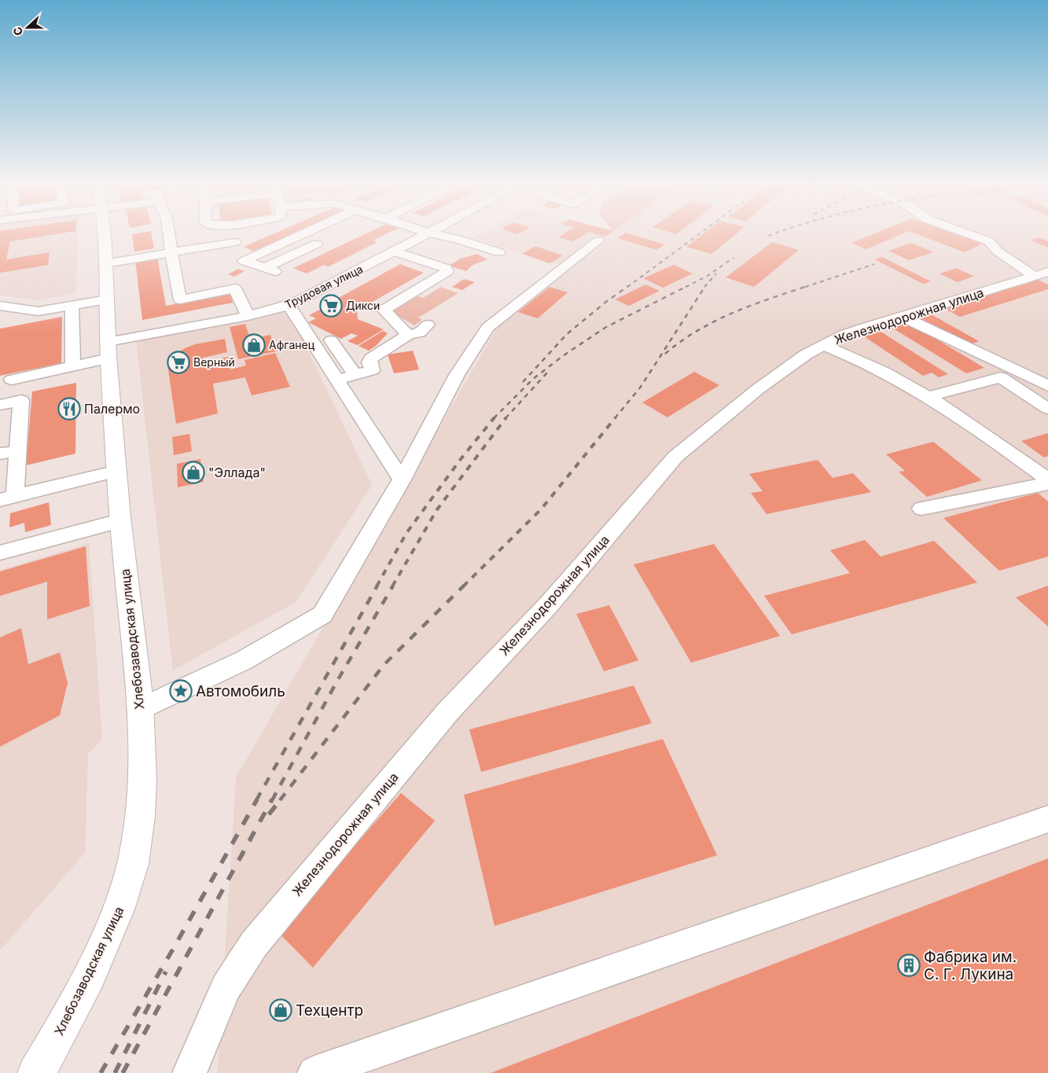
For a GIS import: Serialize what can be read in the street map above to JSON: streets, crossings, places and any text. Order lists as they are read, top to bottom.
{
  "streets": {
    "main road": ["Хлебозаводская улица"],
    "street": ["Трудовая улица", "Железнодорожная улица"]
  },
  "crossings": [
    ["Трудовая улица", "Хлебозаводская улица"]
  ],
  "places": {
    "supermarket": ["Дикси", "Верный"],
    "shop": ["Афганец", "\"Эллада\"", "Техцентр"],
    "restaurant": ["Палермо"],
    "place": ["Автомобиль"],
    "building": ["Фабрика им. С. Г. Лукина"]
  },
  "north": "left"
}
